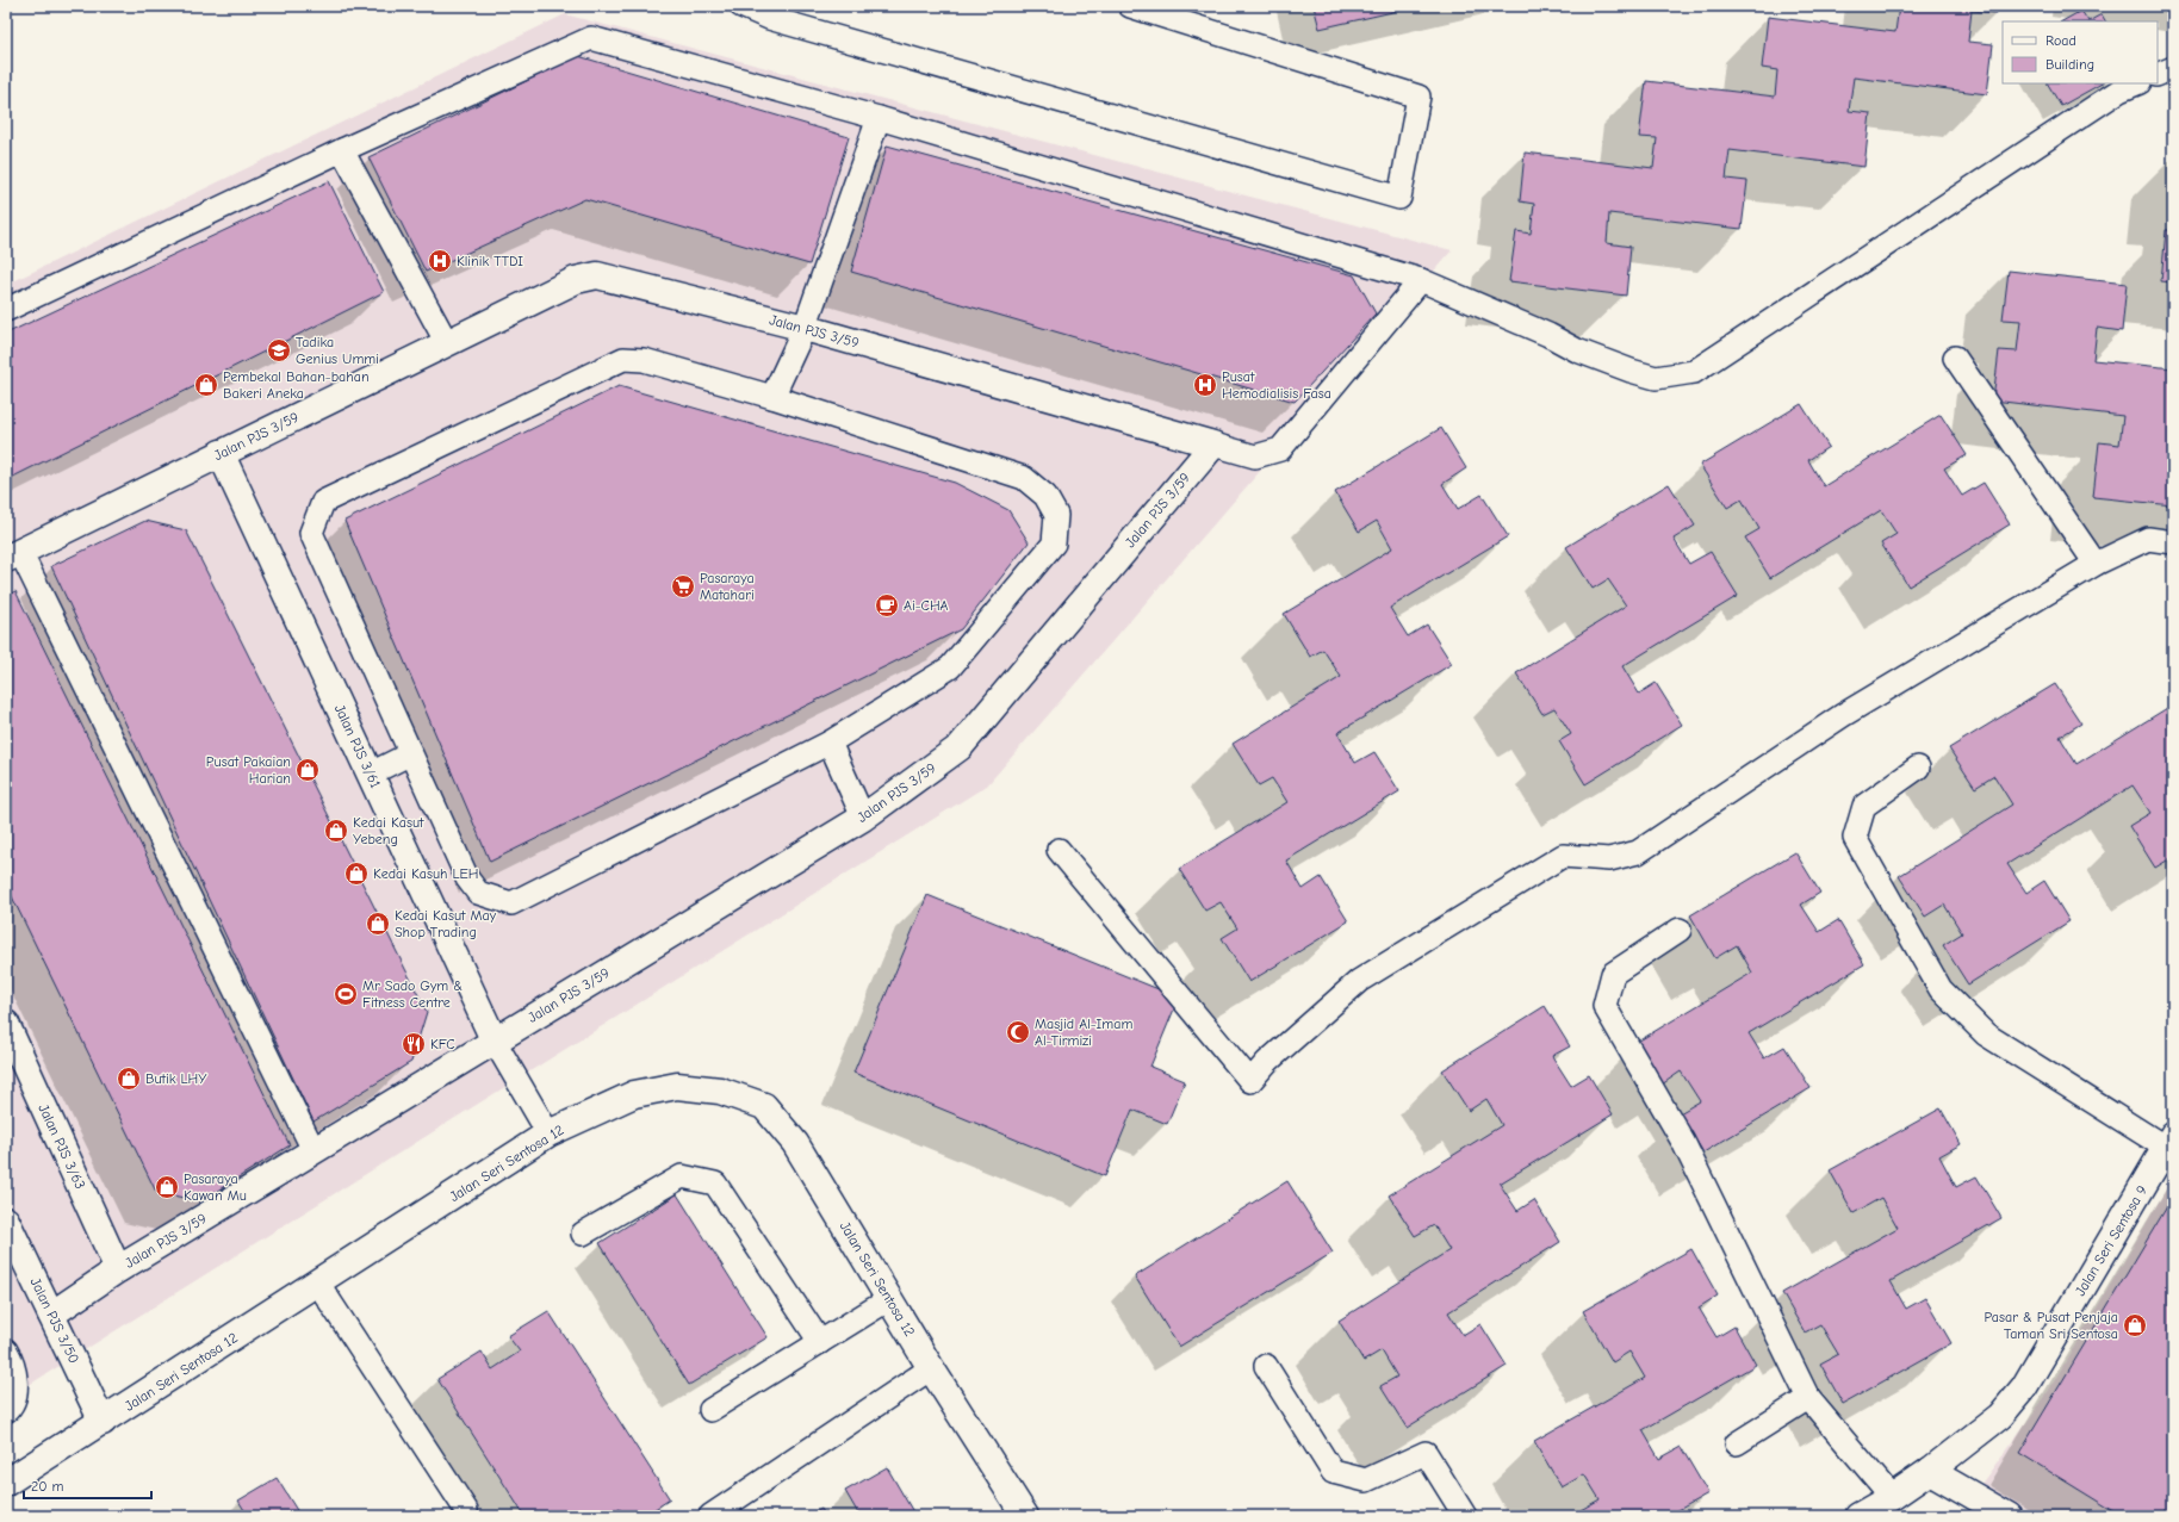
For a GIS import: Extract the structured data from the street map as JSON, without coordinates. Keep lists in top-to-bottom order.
{
  "streets": {
    "street": [
      "Jalan PJS 3/59",
      "Jalan PJS 3/61",
      "Jalan PJS 3/63",
      "Jalan Seri Sentosa 12",
      "Jalan Seri Sentosa 9",
      "Jalan PJS 3/50"
    ]
  },
  "crossings": [
    ["Jalan PJS 3/59", "Jalan PJS 3/61"],
    ["Jalan PJS 3/59", "Jalan PJS 3/63"],
    ["Jalan PJS 3/59", "Jalan PJS 3/50"],
    ["Jalan Seri Sentosa 12", "Jalan PJS 3/50"]
  ],
  "places": {
    "hospital": ["Klinik TTDI", "Pusat Hemodialisis Fasa"],
    "school or university": ["Tadika Genius Ummi"],
    "shop": [
      "Pembekal Bahan-bahan Bakeri Aneka",
      "Pusat Pakaian Harian",
      "Kedai Kasut Yebeng",
      "Kedai Kasuh LEH",
      "Kedai Kasut May Shop Trading",
      "Butik LHY",
      "Pasaraya Kawan Mu",
      "Pasar & Pusat Penjaja Taman Sri Sentosa"
    ],
    "supermarket": ["Pasaraya Matahari"],
    "cafe": ["Ai-CHA"],
    "sports": ["Mr Sado Gym & Fitness Centre"],
    "mosque": ["Masjid Al-Imam Al-Tirmizi"],
    "restaurant": ["KFC"]
  },
  "legend": ["Road", "Building"],
  "scale_bar": "20 m"
}
